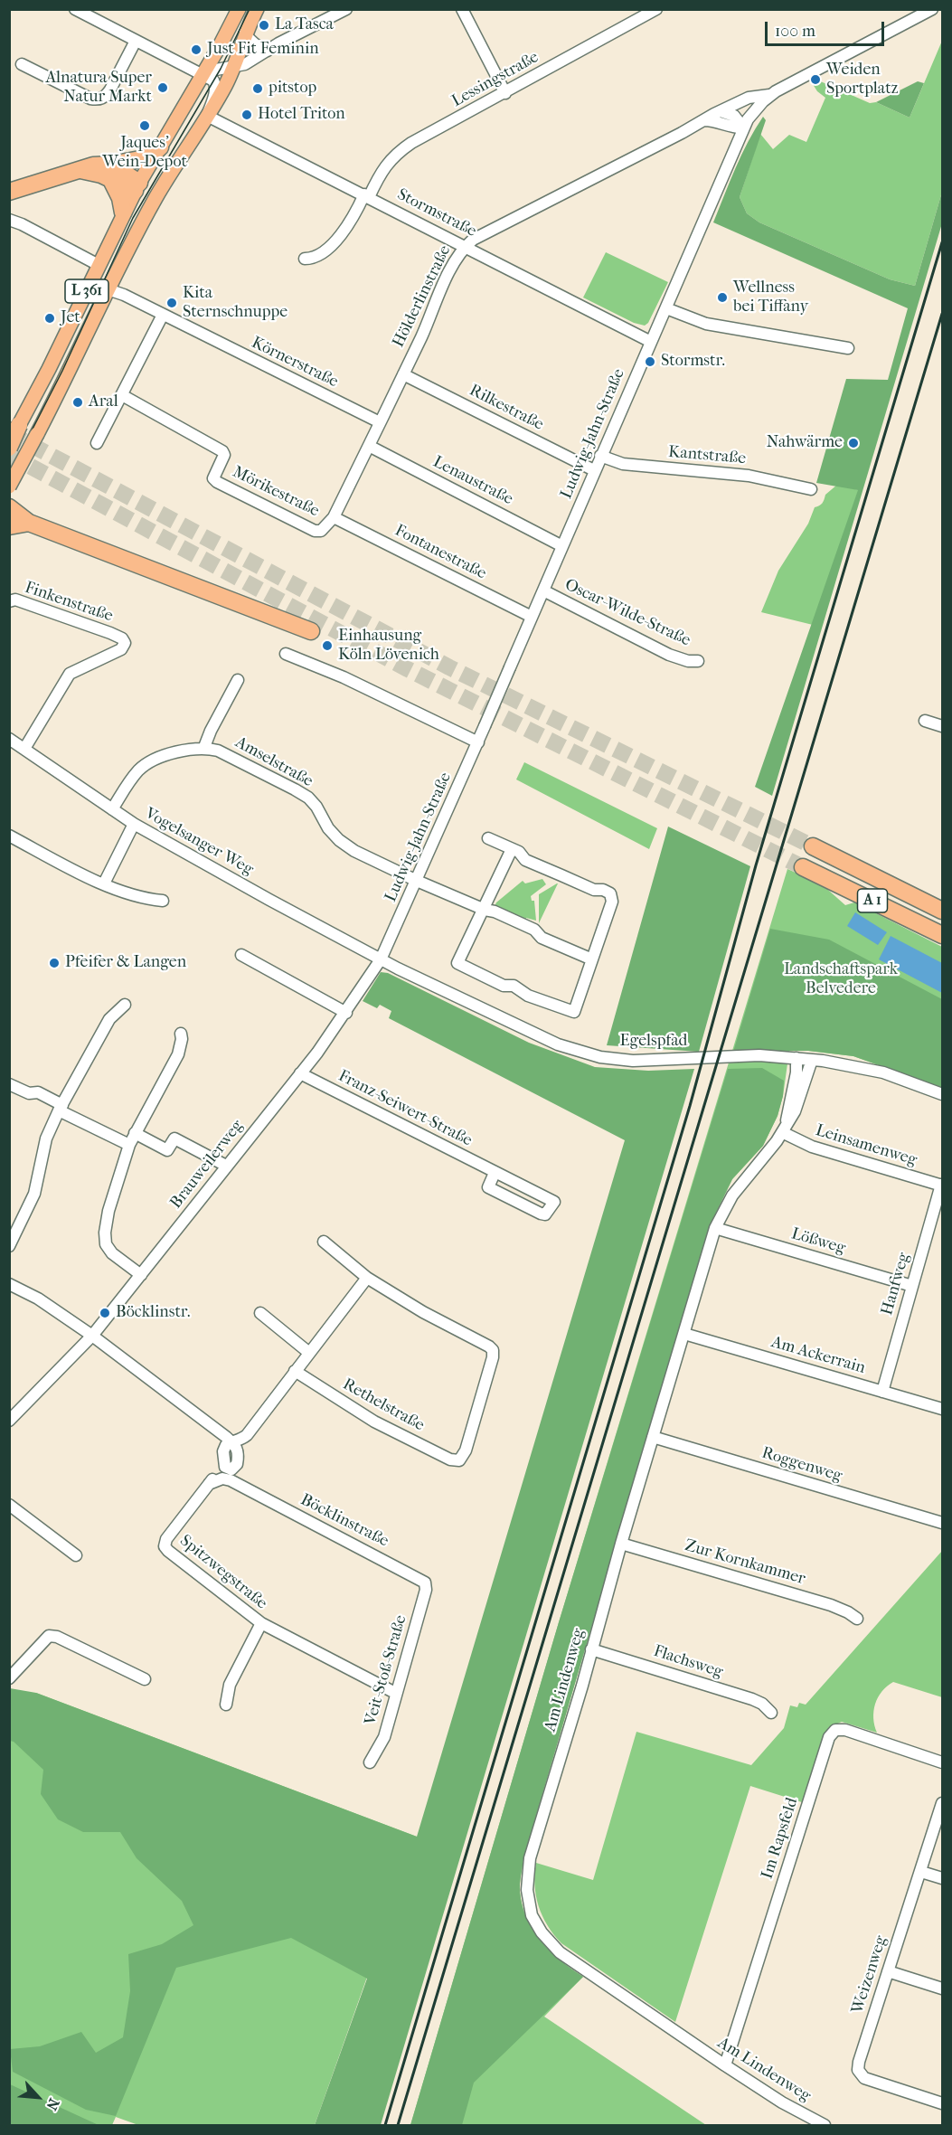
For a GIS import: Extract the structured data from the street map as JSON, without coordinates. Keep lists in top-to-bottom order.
{
  "streets": {
    "highway": ["A 1"],
    "main road": ["L 361"],
    "street": [
      "Lessingstraße",
      "Stormstraße",
      "Hölderlinstraße",
      "Körnerstraße",
      "Rilkestraße",
      "Ludwig-Jahn-Straße",
      "Kantstraße",
      "Lenaustraße",
      "Mörikestraße",
      "Fontanestraße",
      "Finkenstraße",
      "Oscar-Wilde-Straße",
      "Amselstraße",
      "Vogelsanger Weg",
      "Egelspfad",
      "Franz-Seiwert-Straße",
      "Leinsamenweg",
      "Brauweilerweg",
      "Lößweg",
      "Hanfweg",
      "Am Ackerrain",
      "Rethelstraße",
      "Roggenweg",
      "Böcklinstraße",
      "Zur Kornkammer",
      "Spitzwegstraße",
      "Flachsweg",
      "Veit-Stoß-Straße",
      "Am Lindenweg",
      "Im Rapsfeld",
      "Weizenweg"
    ]
  },
  "crossings": [
    ["Lessingstraße", "Stormstraße"],
    ["Stormstraße", "L 361"],
    ["Stormstraße", "Hölderlinstraße"],
    ["Stormstraße", "Ludwig-Jahn-Straße"],
    ["L 361", "Körnerstraße"],
    ["Hölderlinstraße", "Körnerstraße"],
    ["Hölderlinstraße", "Rilkestraße"],
    ["Hölderlinstraße", "Ludwig-Jahn-Straße"],
    ["Hölderlinstraße", "Lenaustraße"],
    ["Hölderlinstraße", "Mörikestraße"],
    ["Hölderlinstraße", "Fontanestraße"],
    ["Rilkestraße", "Ludwig-Jahn-Straße"],
    ["Ludwig-Jahn-Straße", "Kantstraße"],
    ["Ludwig-Jahn-Straße", "Lenaustraße"],
    ["Ludwig-Jahn-Straße", "Fontanestraße"],
    ["Ludwig-Jahn-Straße", "Oscar-Wilde-Straße"],
    ["Ludwig-Jahn-Straße", "Amselstraße"],
    ["Ludwig-Jahn-Straße", "Vogelsanger Weg"],
    ["Ludwig-Jahn-Straße", "Egelspfad"],
    ["Ludwig-Jahn-Straße", "Brauweilerweg"],
    ["Mörikestraße", "Fontanestraße"],
    ["Finkenstraße", "Vogelsanger Weg"],
    ["Amselstraße", "Vogelsanger Weg"],
    ["Vogelsanger Weg", "Egelspfad"],
    ["Vogelsanger Weg", "Brauweilerweg"],
    ["Egelspfad", "Brauweilerweg"],
    ["Egelspfad", "Am Lindenweg"],
    ["Franz-Seiwert-Straße", "Brauweilerweg"],
    ["Leinsamenweg", "Hanfweg"],
    ["Leinsamenweg", "Am Lindenweg"],
    ["Lößweg", "Hanfweg"],
    ["Lößweg", "Am Lindenweg"],
    ["Hanfweg", "Am Ackerrain"],
    ["Am Ackerrain", "Am Lindenweg"],
    ["Roggenweg", "Am Lindenweg"],
    ["Böcklinstraße", "Veit-Stoß-Straße"],
    ["Zur Kornkammer", "Am Lindenweg"],
    ["Spitzwegstraße", "Veit-Stoß-Straße"],
    ["Flachsweg", "Am Lindenweg"],
    ["Am Lindenweg", "Im Rapsfeld"]
  ],
  "parks": ["Landschaftspark Belvedere"],
  "places": [
    "La Tasca",
    "Just Fit Feminin",
    "Weiden Sportplatz",
    "Alnatura Super Natur Markt",
    "pitstop",
    "Hotel Triton",
    "Jaques' Wein-Depot",
    "Wellness bei Tiffany",
    "Kita Sternschnuppe",
    "Jet",
    "Stormstr.",
    "Aral",
    "Nahwärme",
    "Einhausung Köln Lövenich",
    "Pfeifer & Langen",
    "Böcklinstr."
  ],
  "scale_bar": "100 m",
  "north": "bottom right"
}
